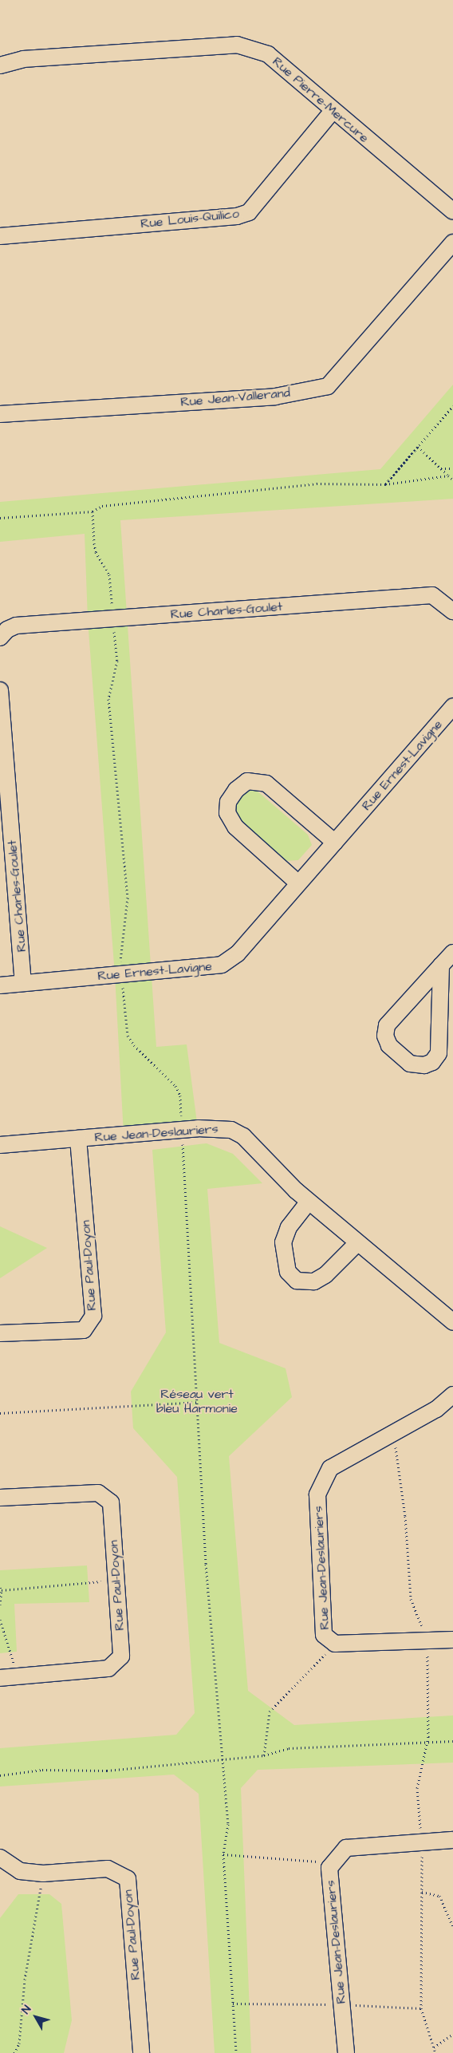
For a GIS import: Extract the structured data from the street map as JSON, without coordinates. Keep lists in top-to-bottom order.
{
  "streets": {
    "street": [
      "Rue Pierre-Mercure",
      "Rue Louis-Quilico",
      "Rue Jean-Vallerand",
      "Rue Charles-Goulet",
      "Rue Ernest-Lavigne",
      "Rue Jean-Deslauriers",
      "Rue Paul-Doyon"
    ]
  },
  "crossings": [
    ["Rue Pierre-Mercure", "Rue Louis-Quilico"],
    ["Rue Charles-Goulet", "Rue Ernest-Lavigne"],
    ["Rue Jean-Deslauriers", "Rue Paul-Doyon"]
  ],
  "parks": ["Réseau vert bleu Harmonie"],
  "north": "top left"
}
